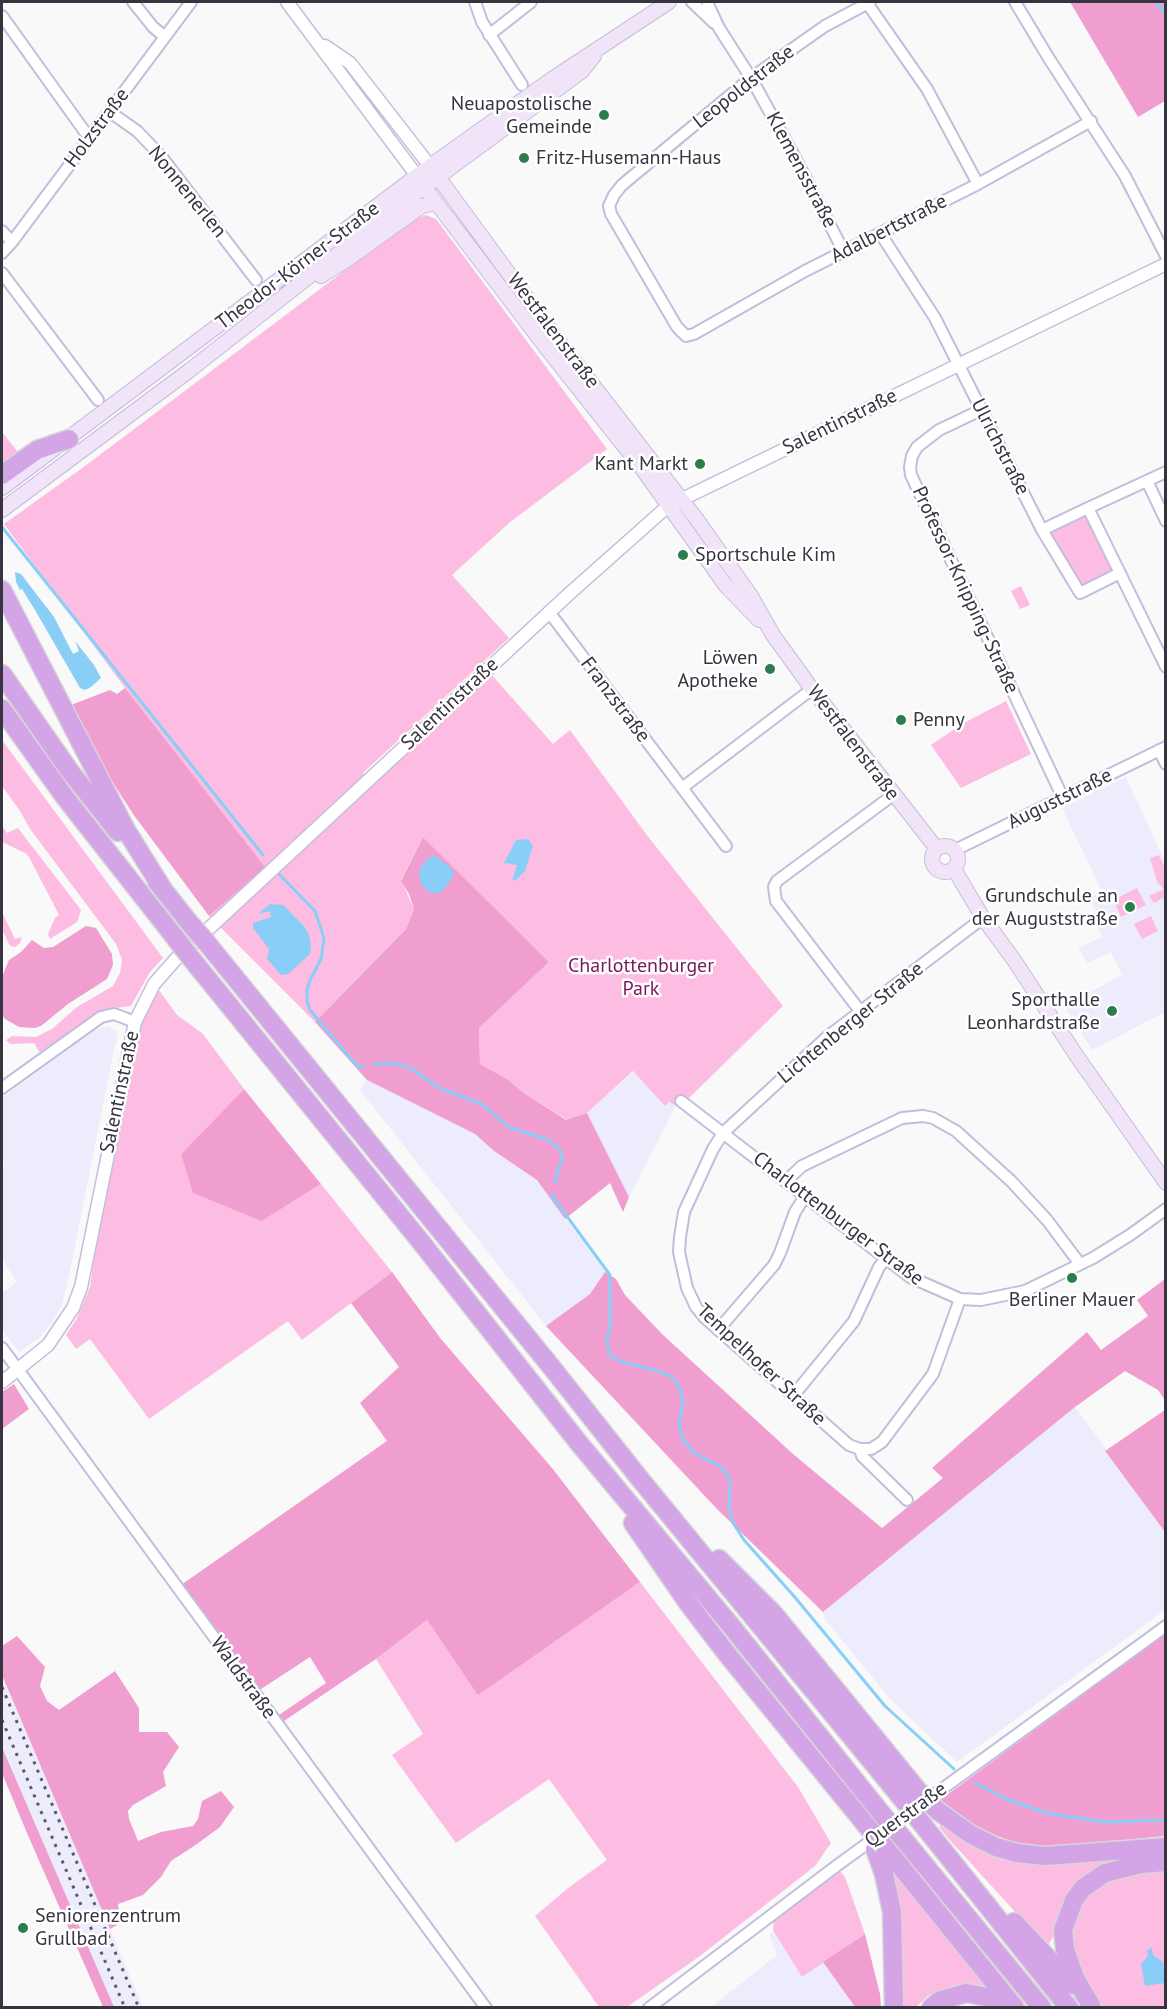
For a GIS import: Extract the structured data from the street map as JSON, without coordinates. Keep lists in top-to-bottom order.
{
  "streets": {
    "main road": ["Theodor-Körner-Straße", "Westfalenstraße"],
    "street": [
      "Leopoldstraße",
      "Holzstraße",
      "Klemensstraße",
      "Nonnenerlen",
      "Adalbertstraße",
      "Salentinstraße",
      "Ulrichstraße",
      "Professor-Knipping-Straße",
      "Franzstraße",
      "Auguststraße",
      "Lichtenberger Straße",
      "Charlottenburger Straße",
      "Tempelhofer Straße",
      "Waldstraße",
      "Querstraße"
    ]
  },
  "crossings": [
    ["Leopoldstraße", "Klemensstraße"],
    ["Leopoldstraße", "Adalbertstraße"],
    ["Holzstraße", "Nonnenerlen"],
    ["Klemensstraße", "Adalbertstraße"],
    ["Adalbertstraße", "Ulrichstraße"],
    ["Theodor-Körner-Straße", "Westfalenstraße"],
    ["Westfalenstraße", "Salentinstraße"],
    ["Westfalenstraße", "Auguststraße"],
    ["Salentinstraße", "Ulrichstraße"],
    ["Salentinstraße", "Franzstraße"],
    ["Salentinstraße", "Waldstraße"],
    ["Ulrichstraße", "Professor-Knipping-Straße"],
    ["Professor-Knipping-Straße", "Auguststraße"],
    ["Lichtenberger Straße", "Charlottenburger Straße"],
    ["Lichtenberger Straße", "Tempelhofer Straße"],
    ["Charlottenburger Straße", "Tempelhofer Straße"]
  ],
  "parks": ["Charlottenburger Park"],
  "places": [
    "Neuapostolische Gemeinde",
    "Fritz-Husemann-Haus",
    "Kant Markt",
    "Sportschule Kim",
    "Löwen Apotheke",
    "Penny",
    "Grundschule an der Auguststraße",
    "Sporthalle Leonhardstraße",
    "Berliner Mauer",
    "Seniorenzentrum Grullbad"
  ]
}
